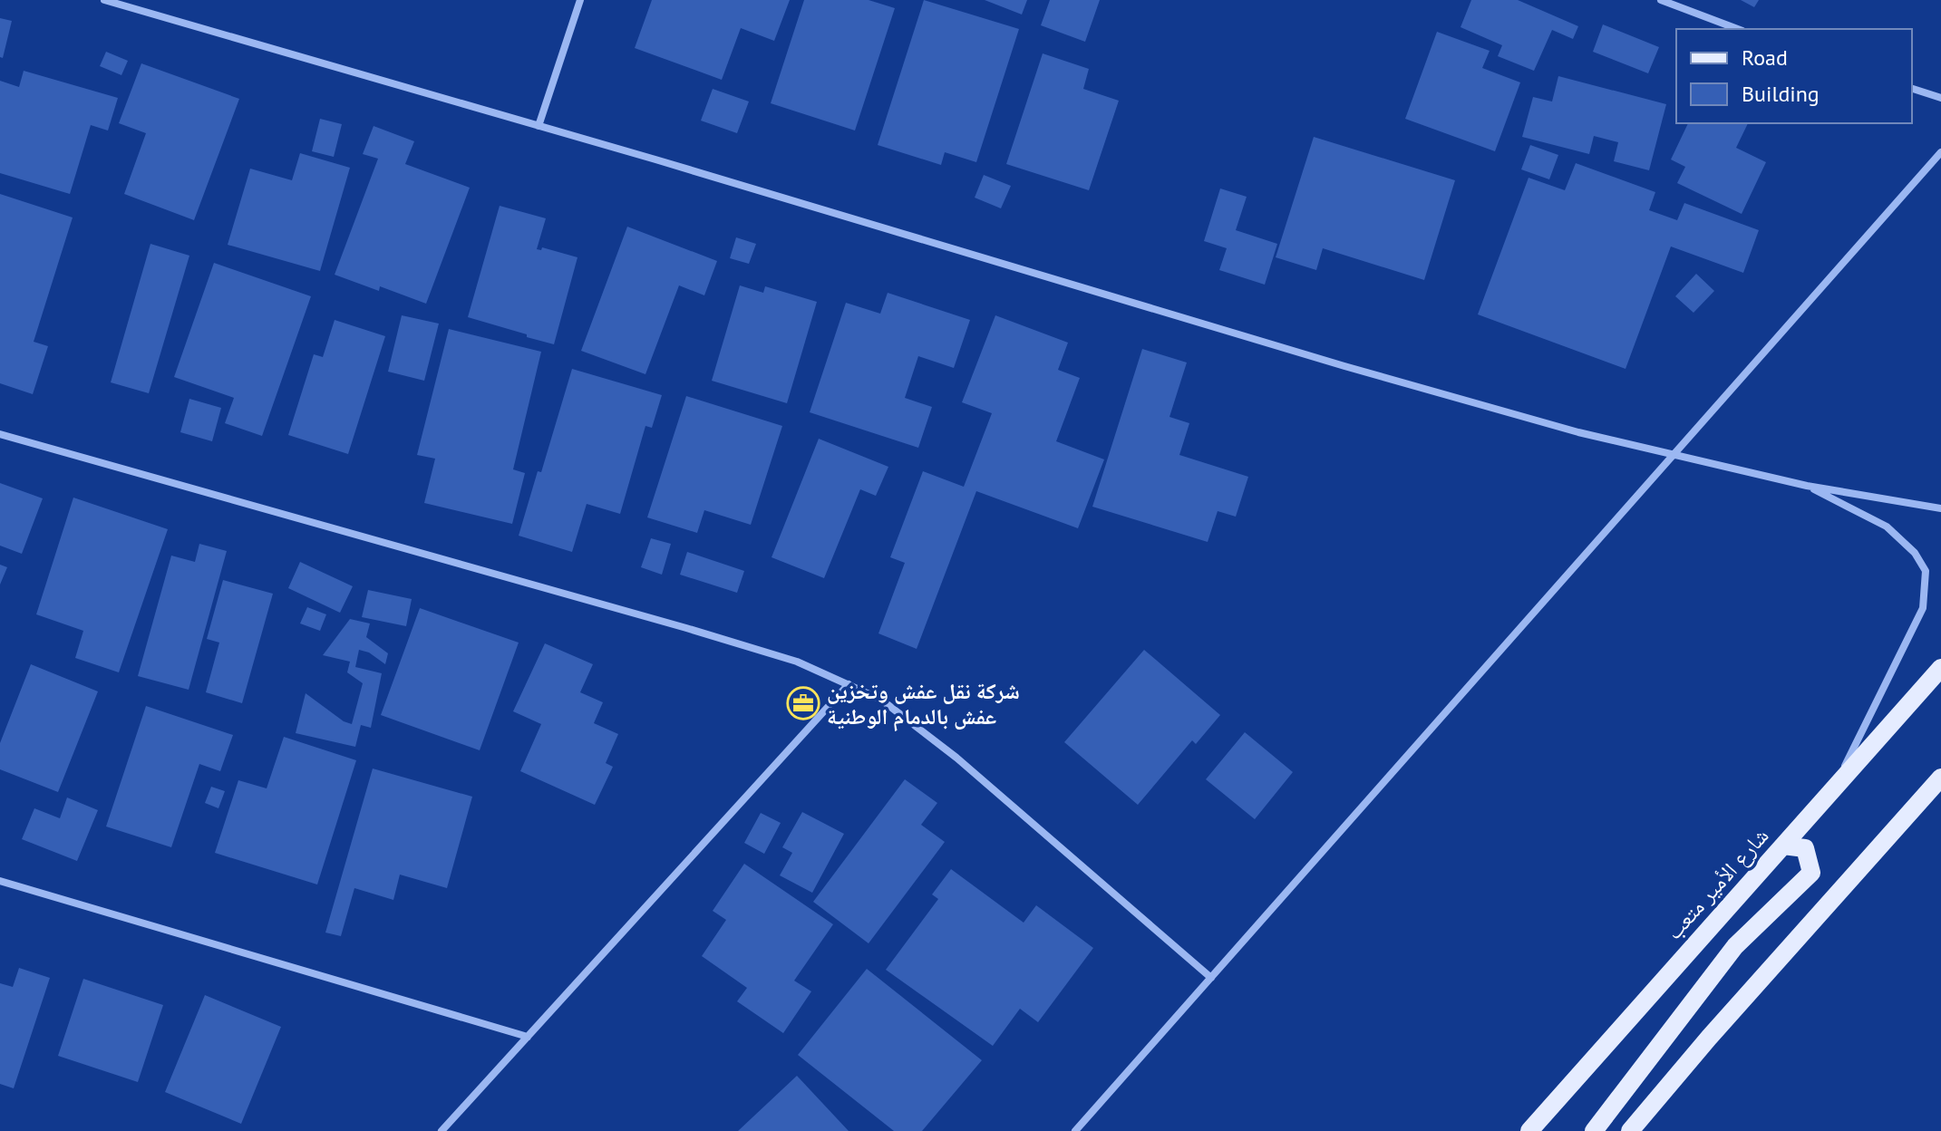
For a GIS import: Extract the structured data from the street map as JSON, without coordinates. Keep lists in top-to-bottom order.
{
  "streets": {
    "main road": ["شارع الأمير متعب"]
  },
  "places": {
    "office": ["شركة نقل عفش وتخزين عفش بالدمام الوطنية"]
  },
  "legend": ["Road", "Building"]
}
